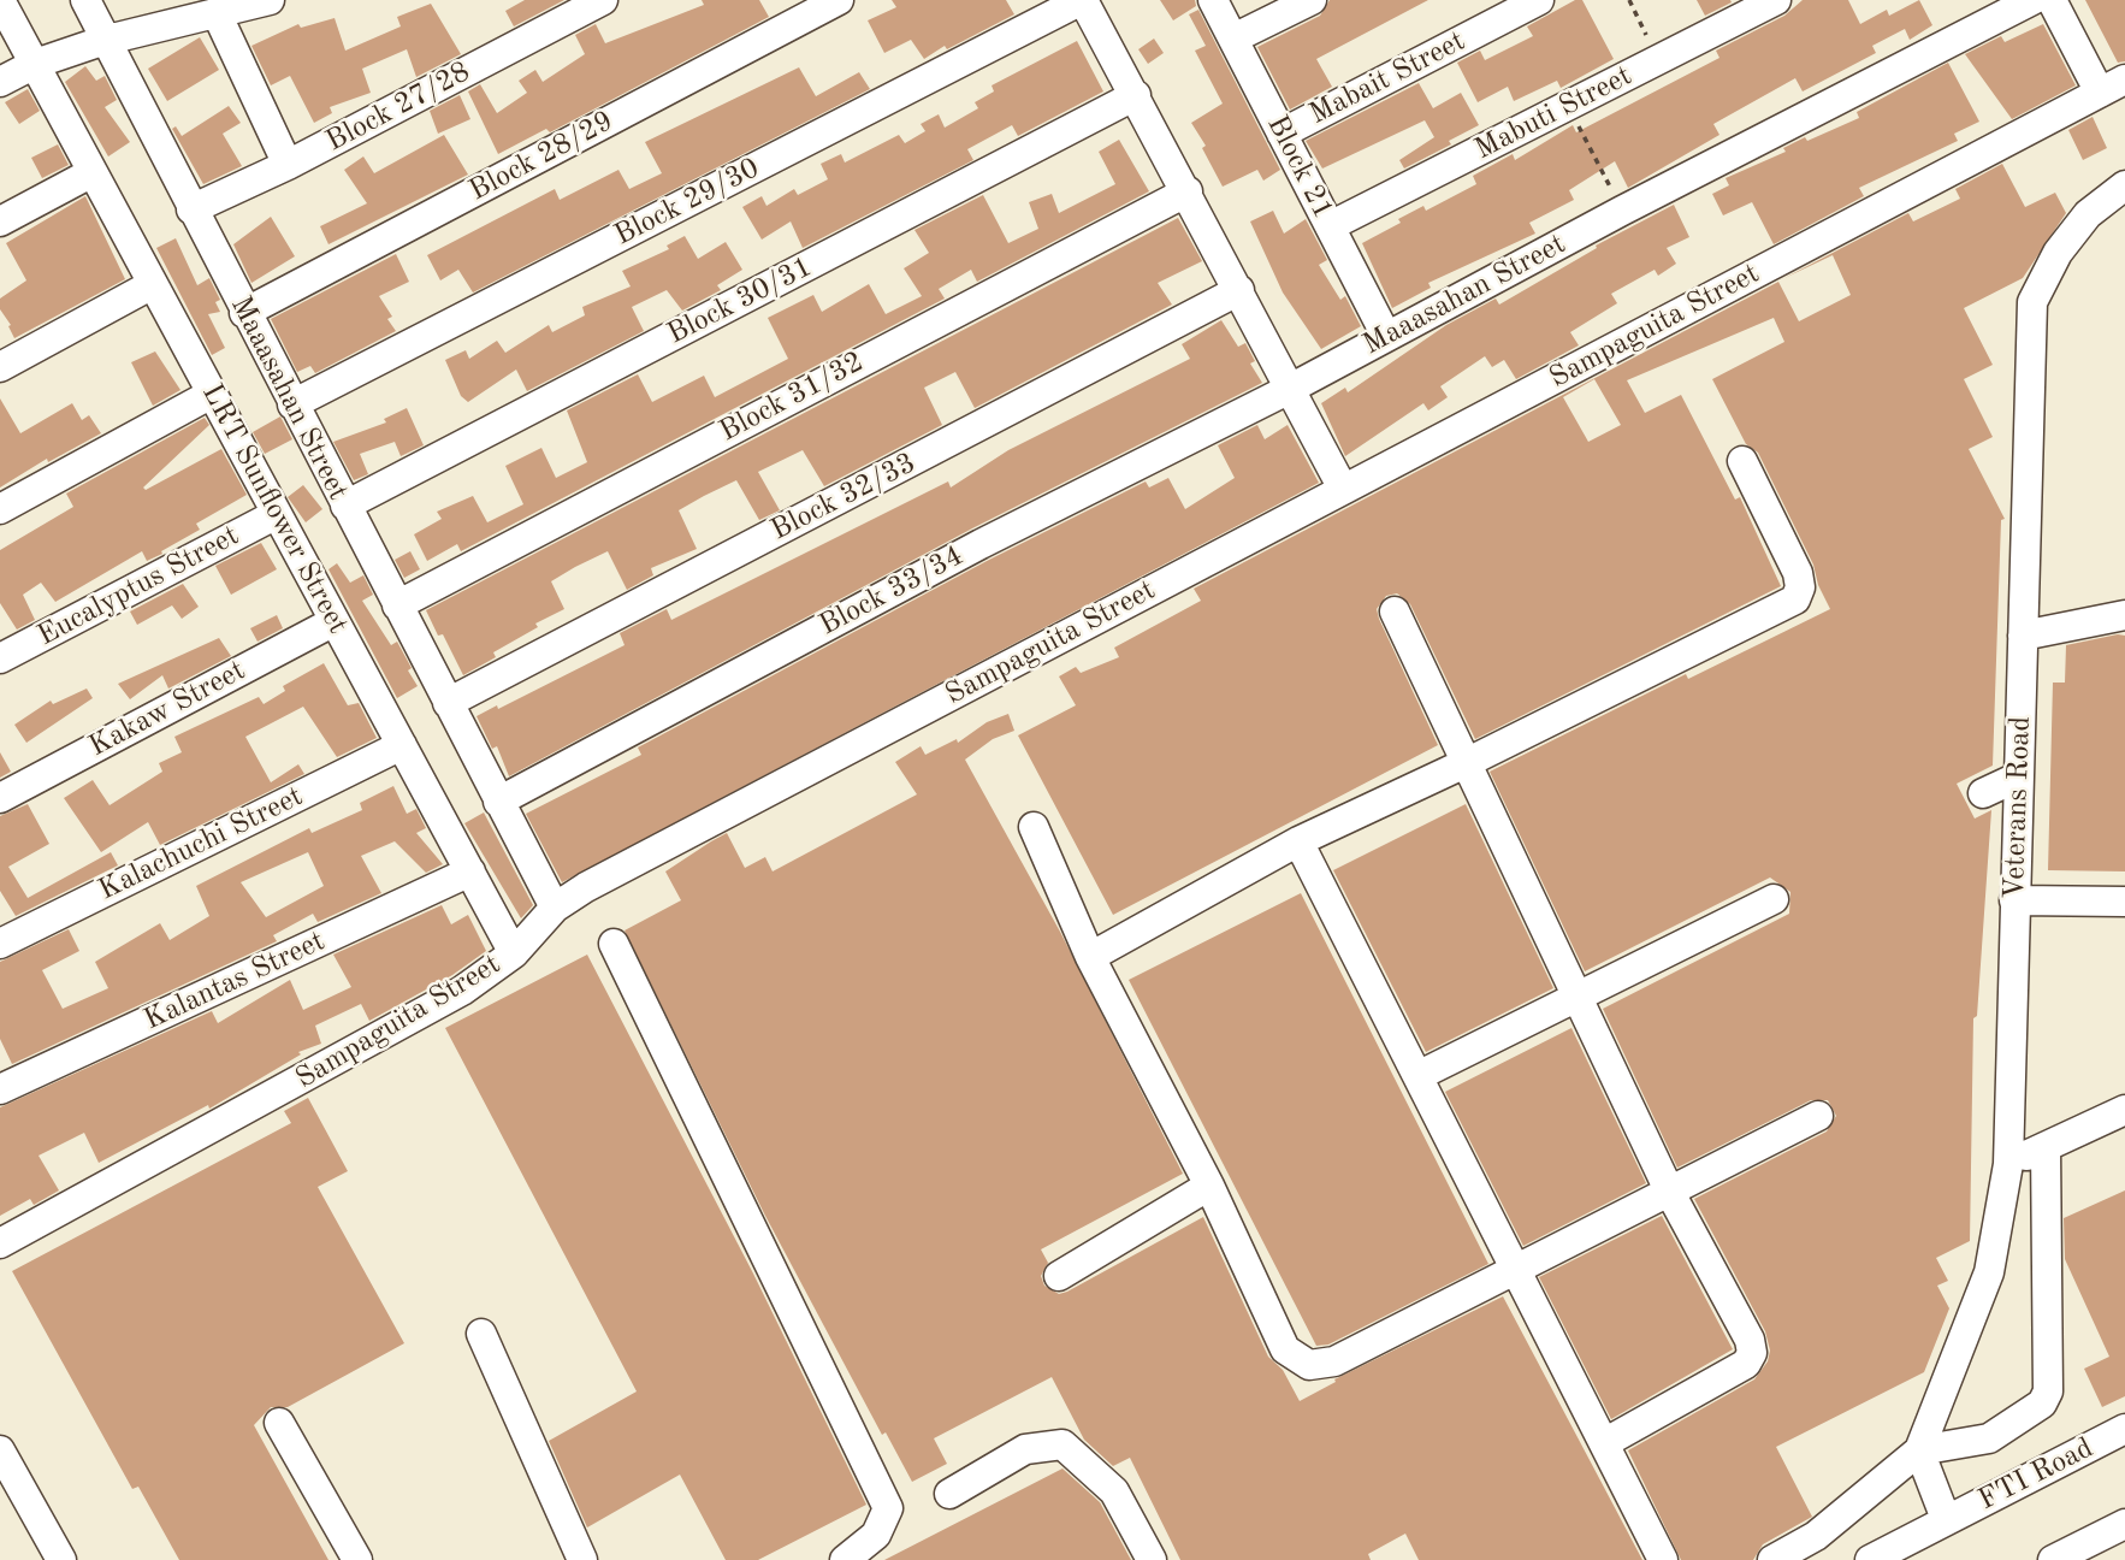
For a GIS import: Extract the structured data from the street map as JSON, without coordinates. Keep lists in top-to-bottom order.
{
  "streets": {
    "street": [
      "Mabait Street",
      "Block 27/28",
      "Mabuti Street",
      "Block 28/29",
      "Block 21",
      "Block 29/30",
      "Maaasahan Street",
      "Block 30/31",
      "Sampaguita Street",
      "Block 31/32",
      "Block 32/33",
      "LRT Sunflower Street",
      "Eucalyptus Street",
      "Block 33/34",
      "Kakaw Street",
      "Veterans Road",
      "Kalachuchi Street",
      "Kalantas Street",
      "FTI Road"
    ]
  },
  "crossings": [
    ["Mabait Street", "Block 21"],
    ["Block 27/28", "Maaasahan Street"],
    ["Mabuti Street", "Block 21"],
    ["Block 28/29", "Maaasahan Street"],
    ["Block 21", "Maaasahan Street"],
    ["Block 29/30", "Maaasahan Street"],
    ["Maaasahan Street", "Block 30/31"],
    ["Maaasahan Street", "Sampaguita Street"],
    ["Maaasahan Street", "Block 31/32"],
    ["Maaasahan Street", "Block 32/33"],
    ["Maaasahan Street", "Block 33/34"],
    ["Sampaguita Street", "LRT Sunflower Street"],
    ["LRT Sunflower Street", "Eucalyptus Street"],
    ["LRT Sunflower Street", "Kakaw Street"],
    ["LRT Sunflower Street", "Kalachuchi Street"],
    ["LRT Sunflower Street", "Kalantas Street"]
  ]
}
